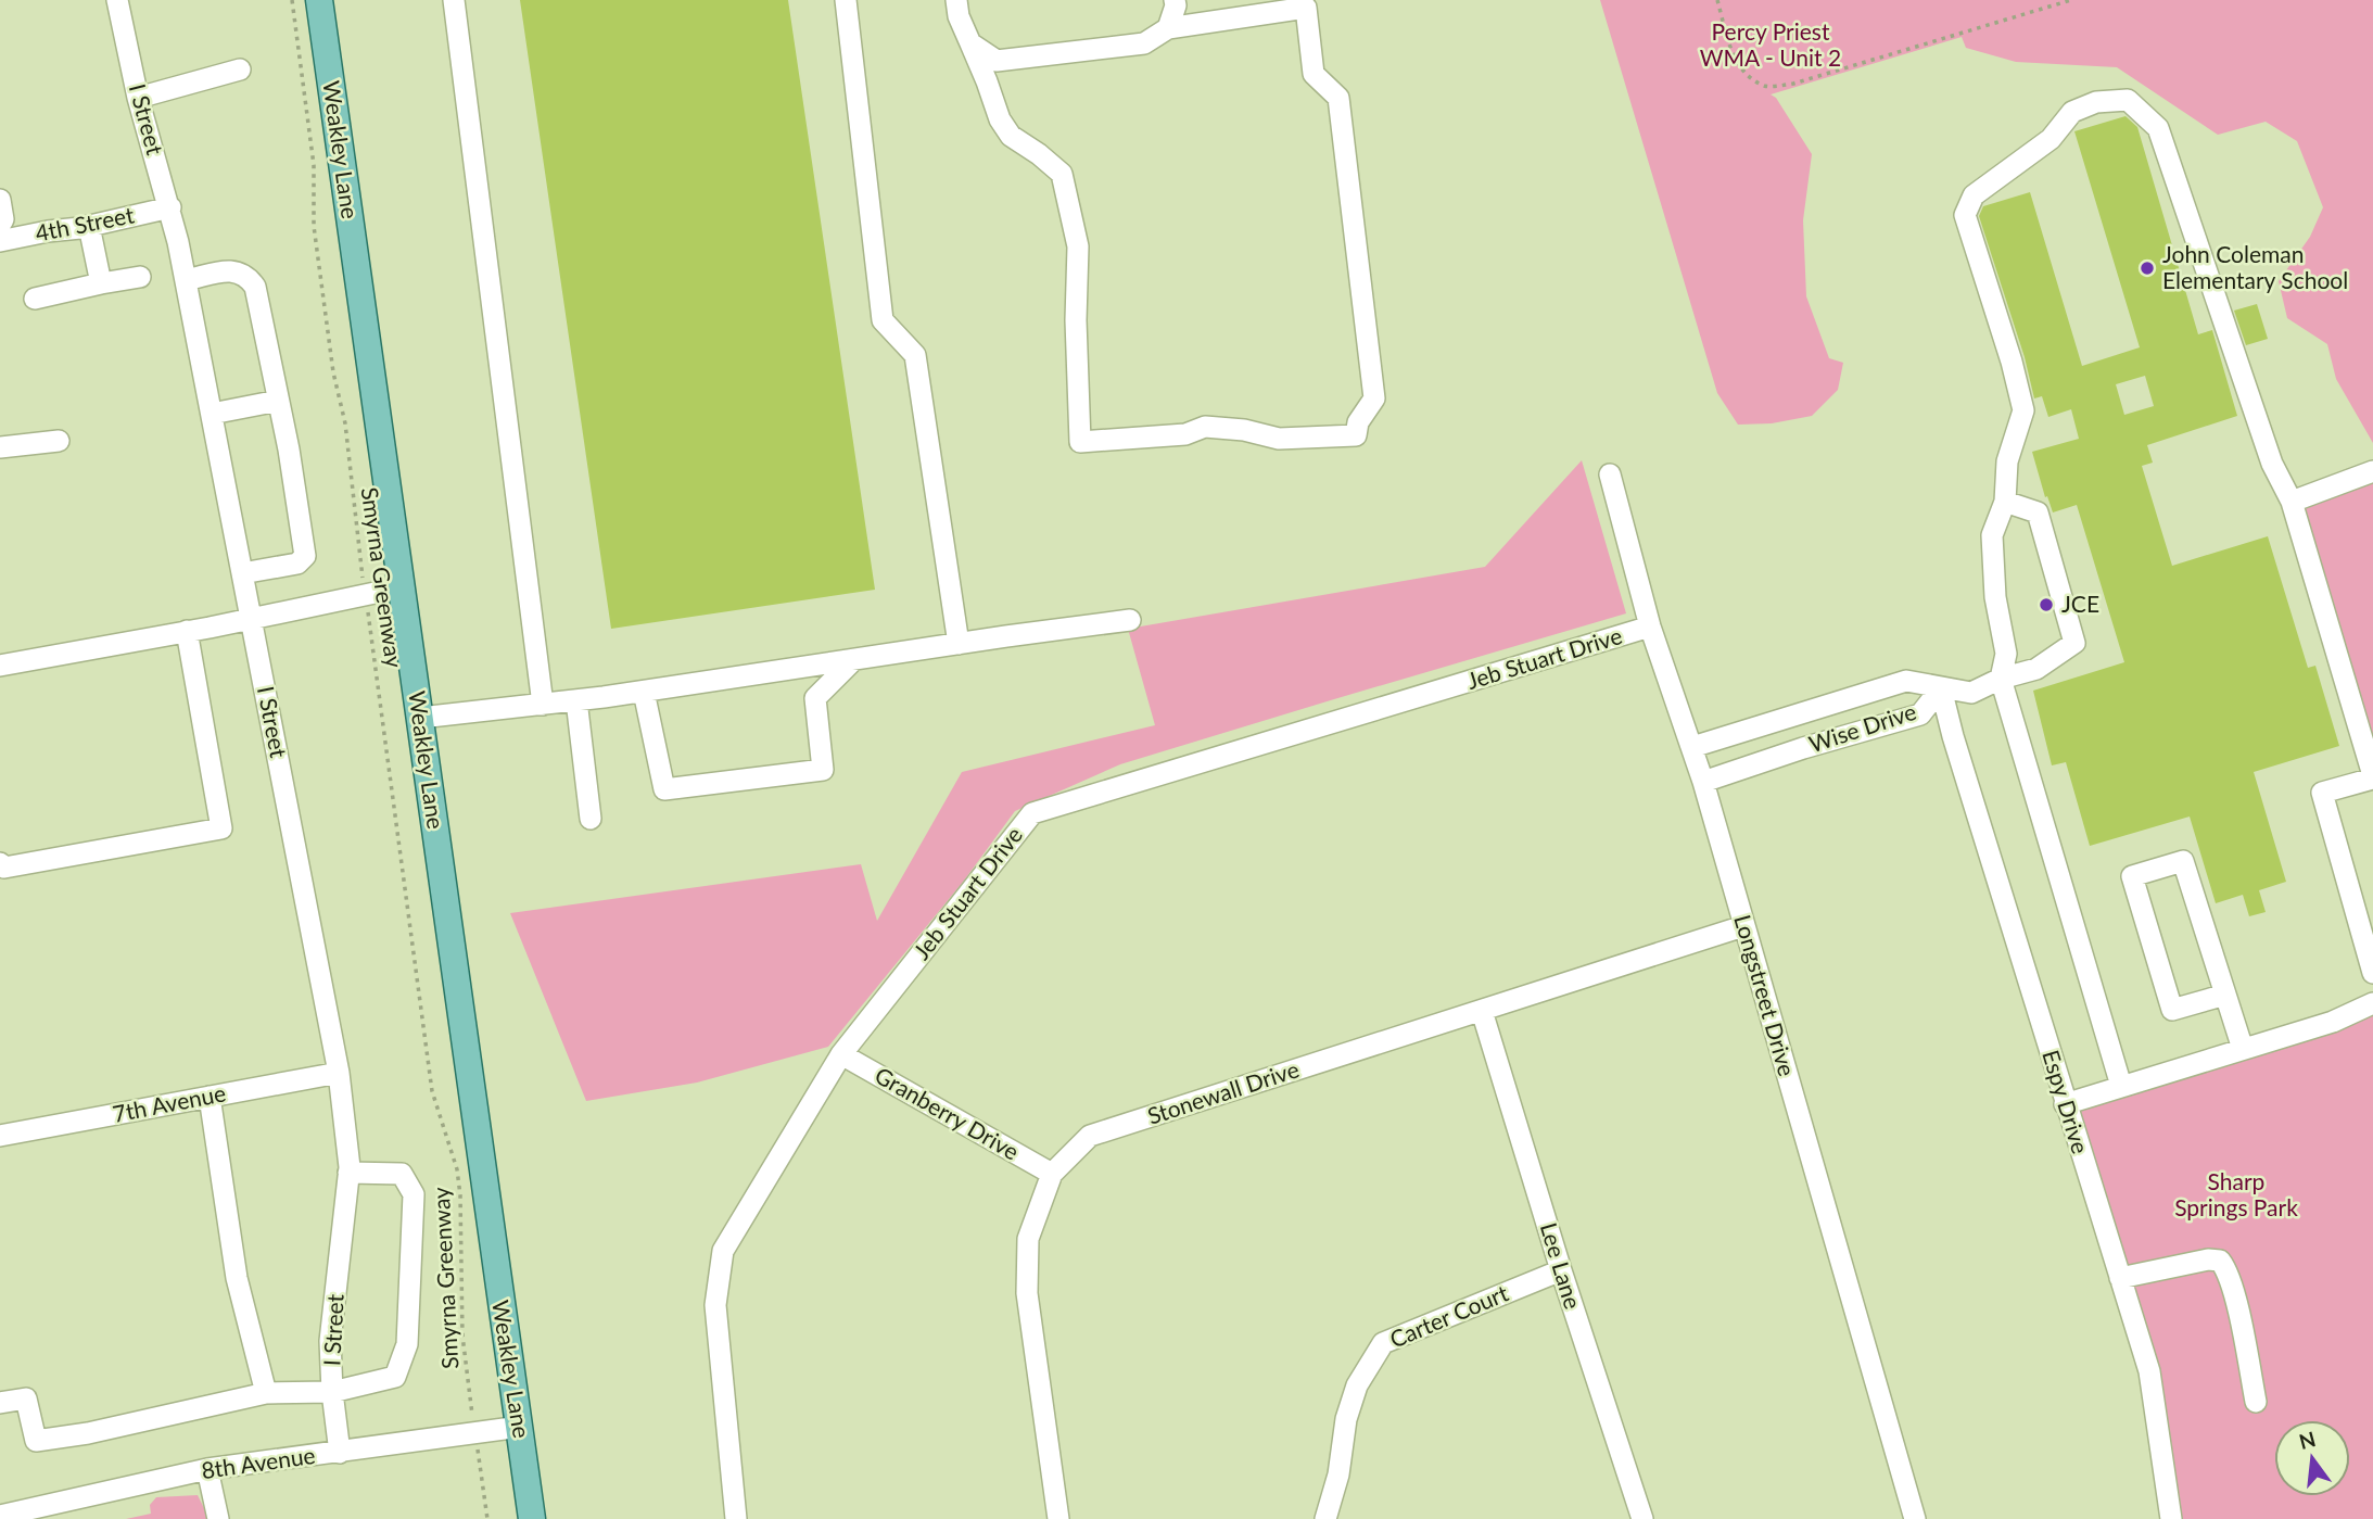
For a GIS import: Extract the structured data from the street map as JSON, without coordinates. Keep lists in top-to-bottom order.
{
  "streets": {
    "main road": ["Weakley Lane"],
    "street": [
      "I Street",
      "4th Street",
      "Jeb Stuart Drive",
      "Wise Drive",
      "Longstreet Drive",
      "Stonewall Drive",
      "Espy Drive",
      "7th Avenue",
      "Granberry Drive",
      "Lee Lane",
      "Carter Court",
      "8th Avenue"
    ],
    "path": ["Smyrna Greenway"]
  },
  "crossings": [
    ["I Street", "4th Street"],
    ["I Street", "7th Avenue"],
    ["I Street", "8th Avenue"],
    ["Weakley Lane", "8th Avenue"],
    ["Smyrna Greenway", "8th Avenue"],
    ["Jeb Stuart Drive", "Longstreet Drive"],
    ["Jeb Stuart Drive", "Granberry Drive"],
    ["Wise Drive", "Longstreet Drive"],
    ["Wise Drive", "Espy Drive"],
    ["Longstreet Drive", "Stonewall Drive"],
    ["Stonewall Drive", "Granberry Drive"],
    ["Stonewall Drive", "Lee Lane"],
    ["Lee Lane", "Carter Court"]
  ],
  "parks": ["Percy Priest WMA - Unit 2", "Sharp Springs Park"],
  "places": ["John Coleman Elementary School", "JCE"],
  "north": "top"
}
